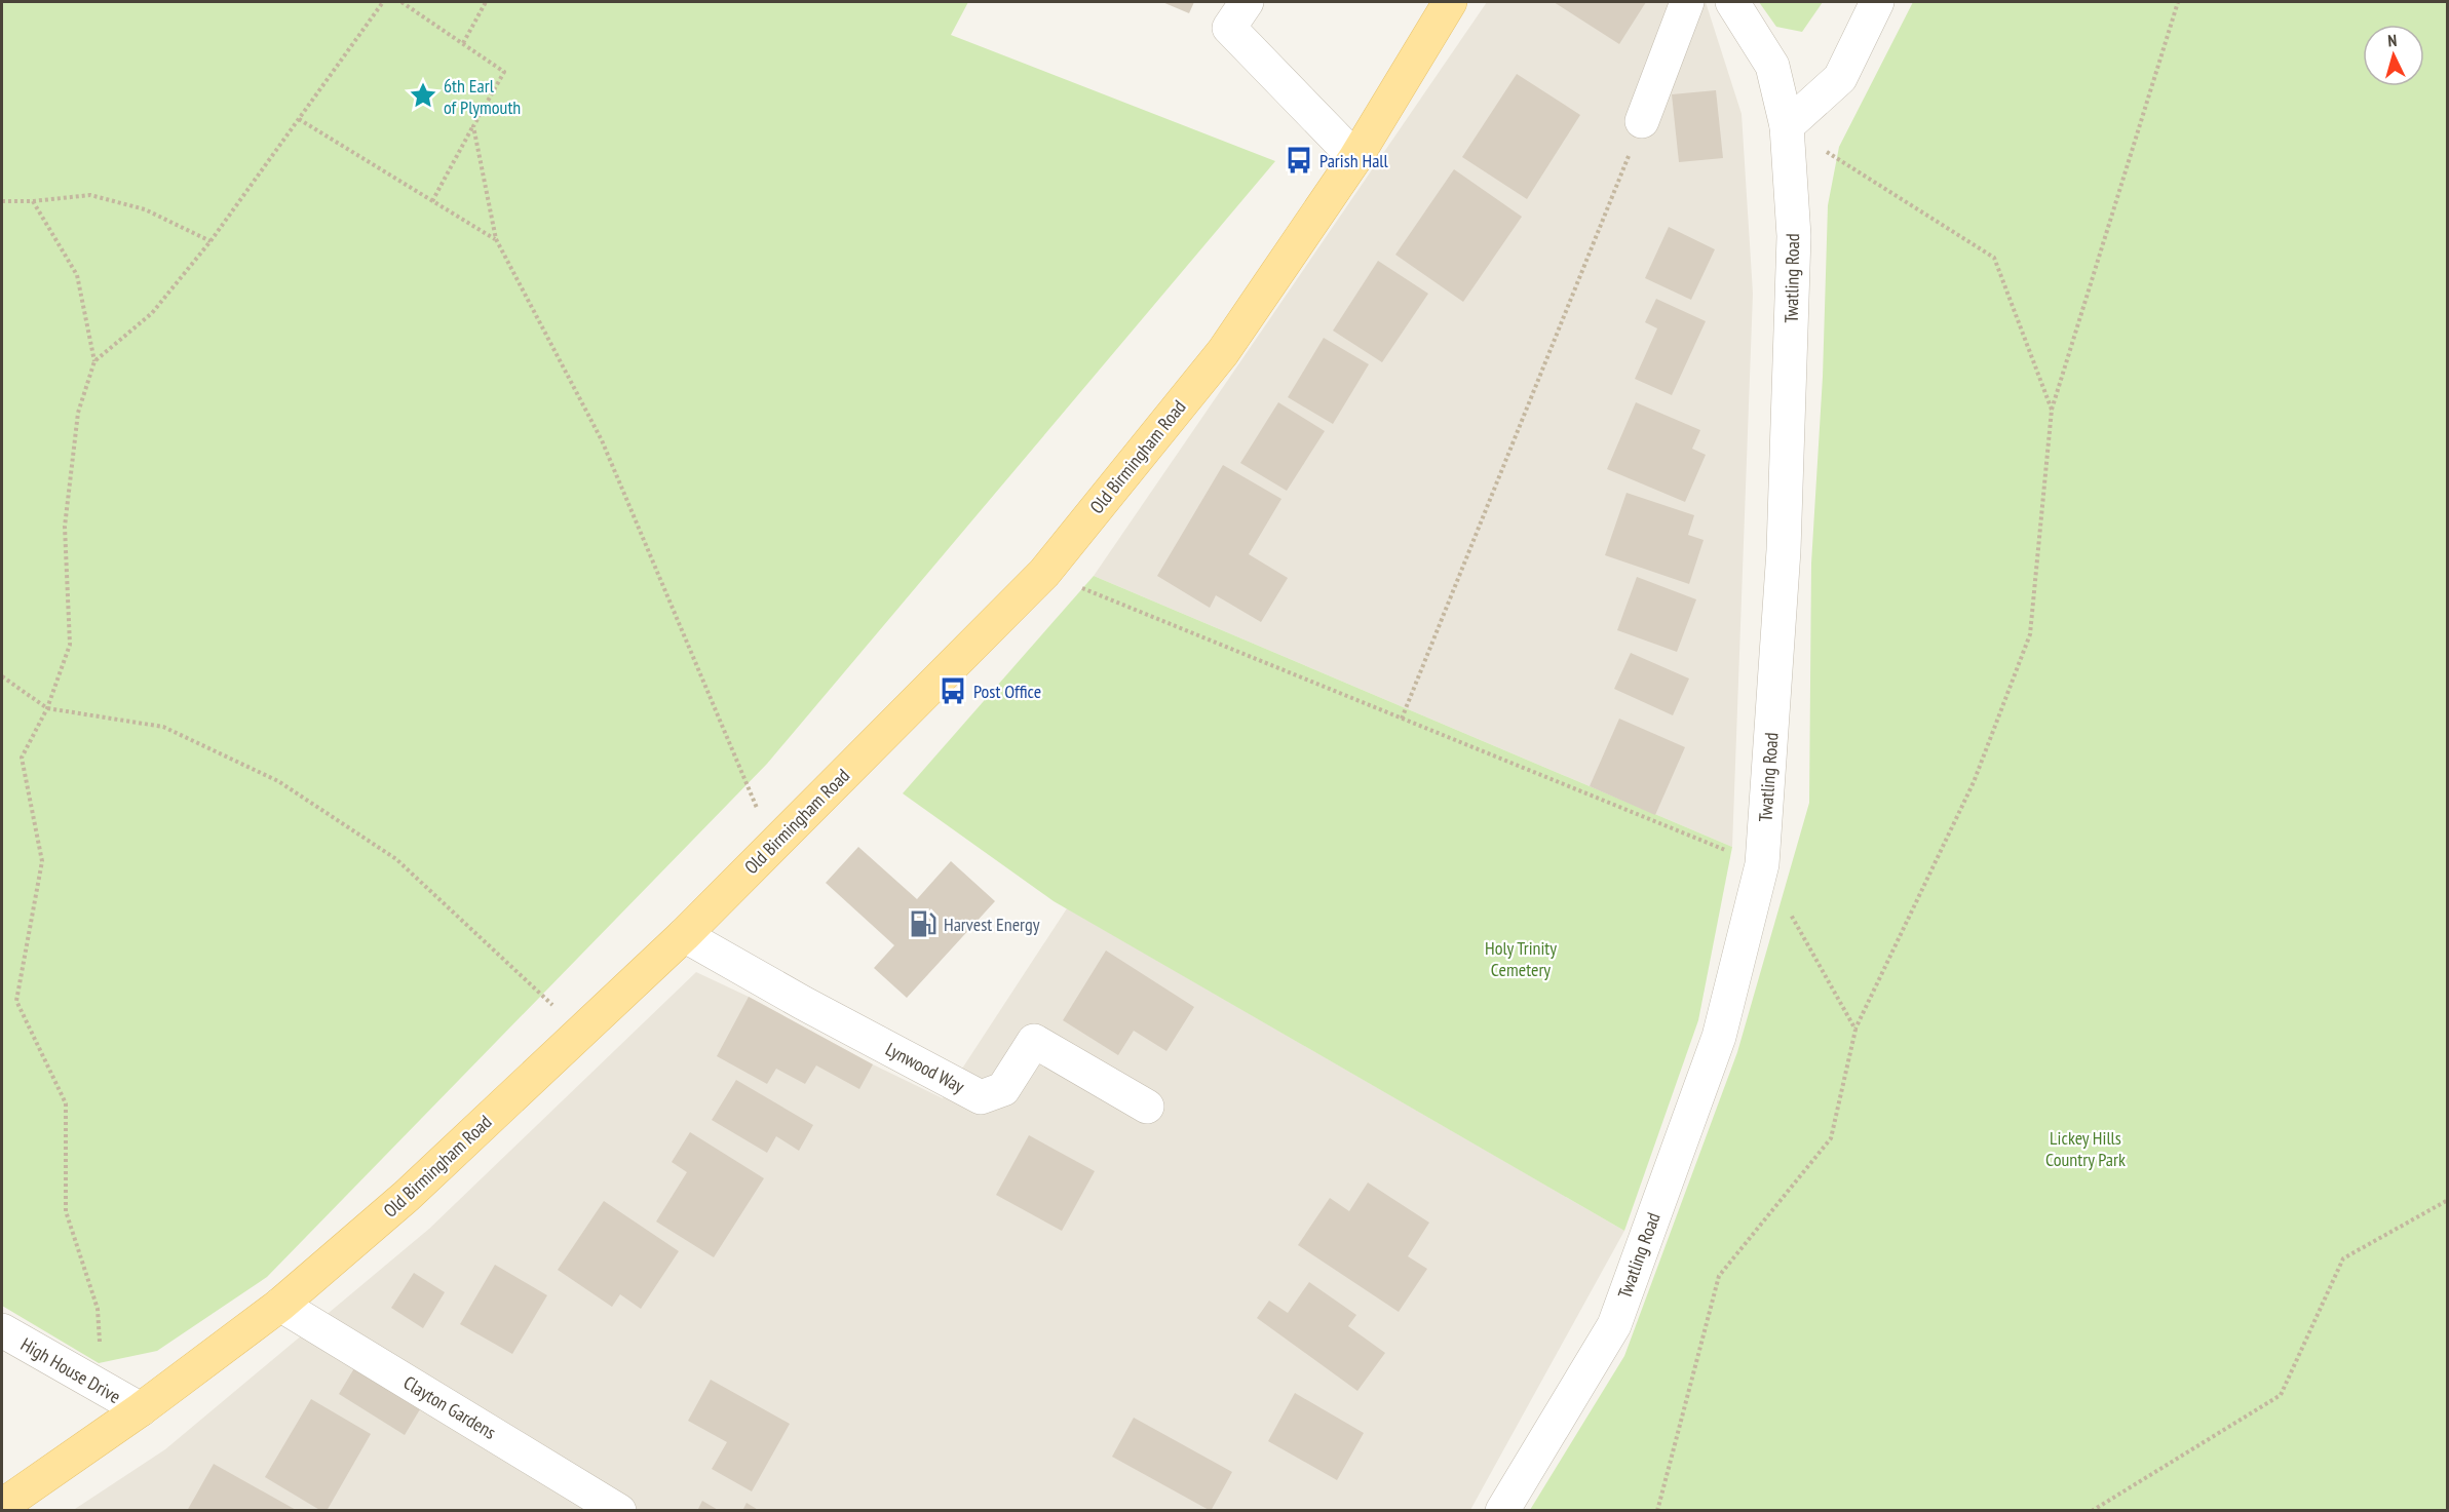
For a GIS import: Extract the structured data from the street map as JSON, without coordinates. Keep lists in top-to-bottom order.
{
  "streets": {
    "main road": ["Old Birmingham Road"],
    "street": [
      "Twatling Road",
      "Lynwood Way",
      "High House Drive",
      "Clayton Gardens"
    ]
  },
  "crossings": [
    ["Old Birmingham Road", "Lynwood Way"],
    ["Old Birmingham Road", "High House Drive"],
    ["Old Birmingham Road", "Clayton Gardens"]
  ],
  "parks": ["Holy Trinity Cemetery", "Lickey Hills Country Park"],
  "places": {
    "place": ["6th Earl of Plymouth"],
    "bus stop": ["Parish Hall", "Post Office"],
    "fuel station": ["Harvest Energy"]
  },
  "north": "top"
}
